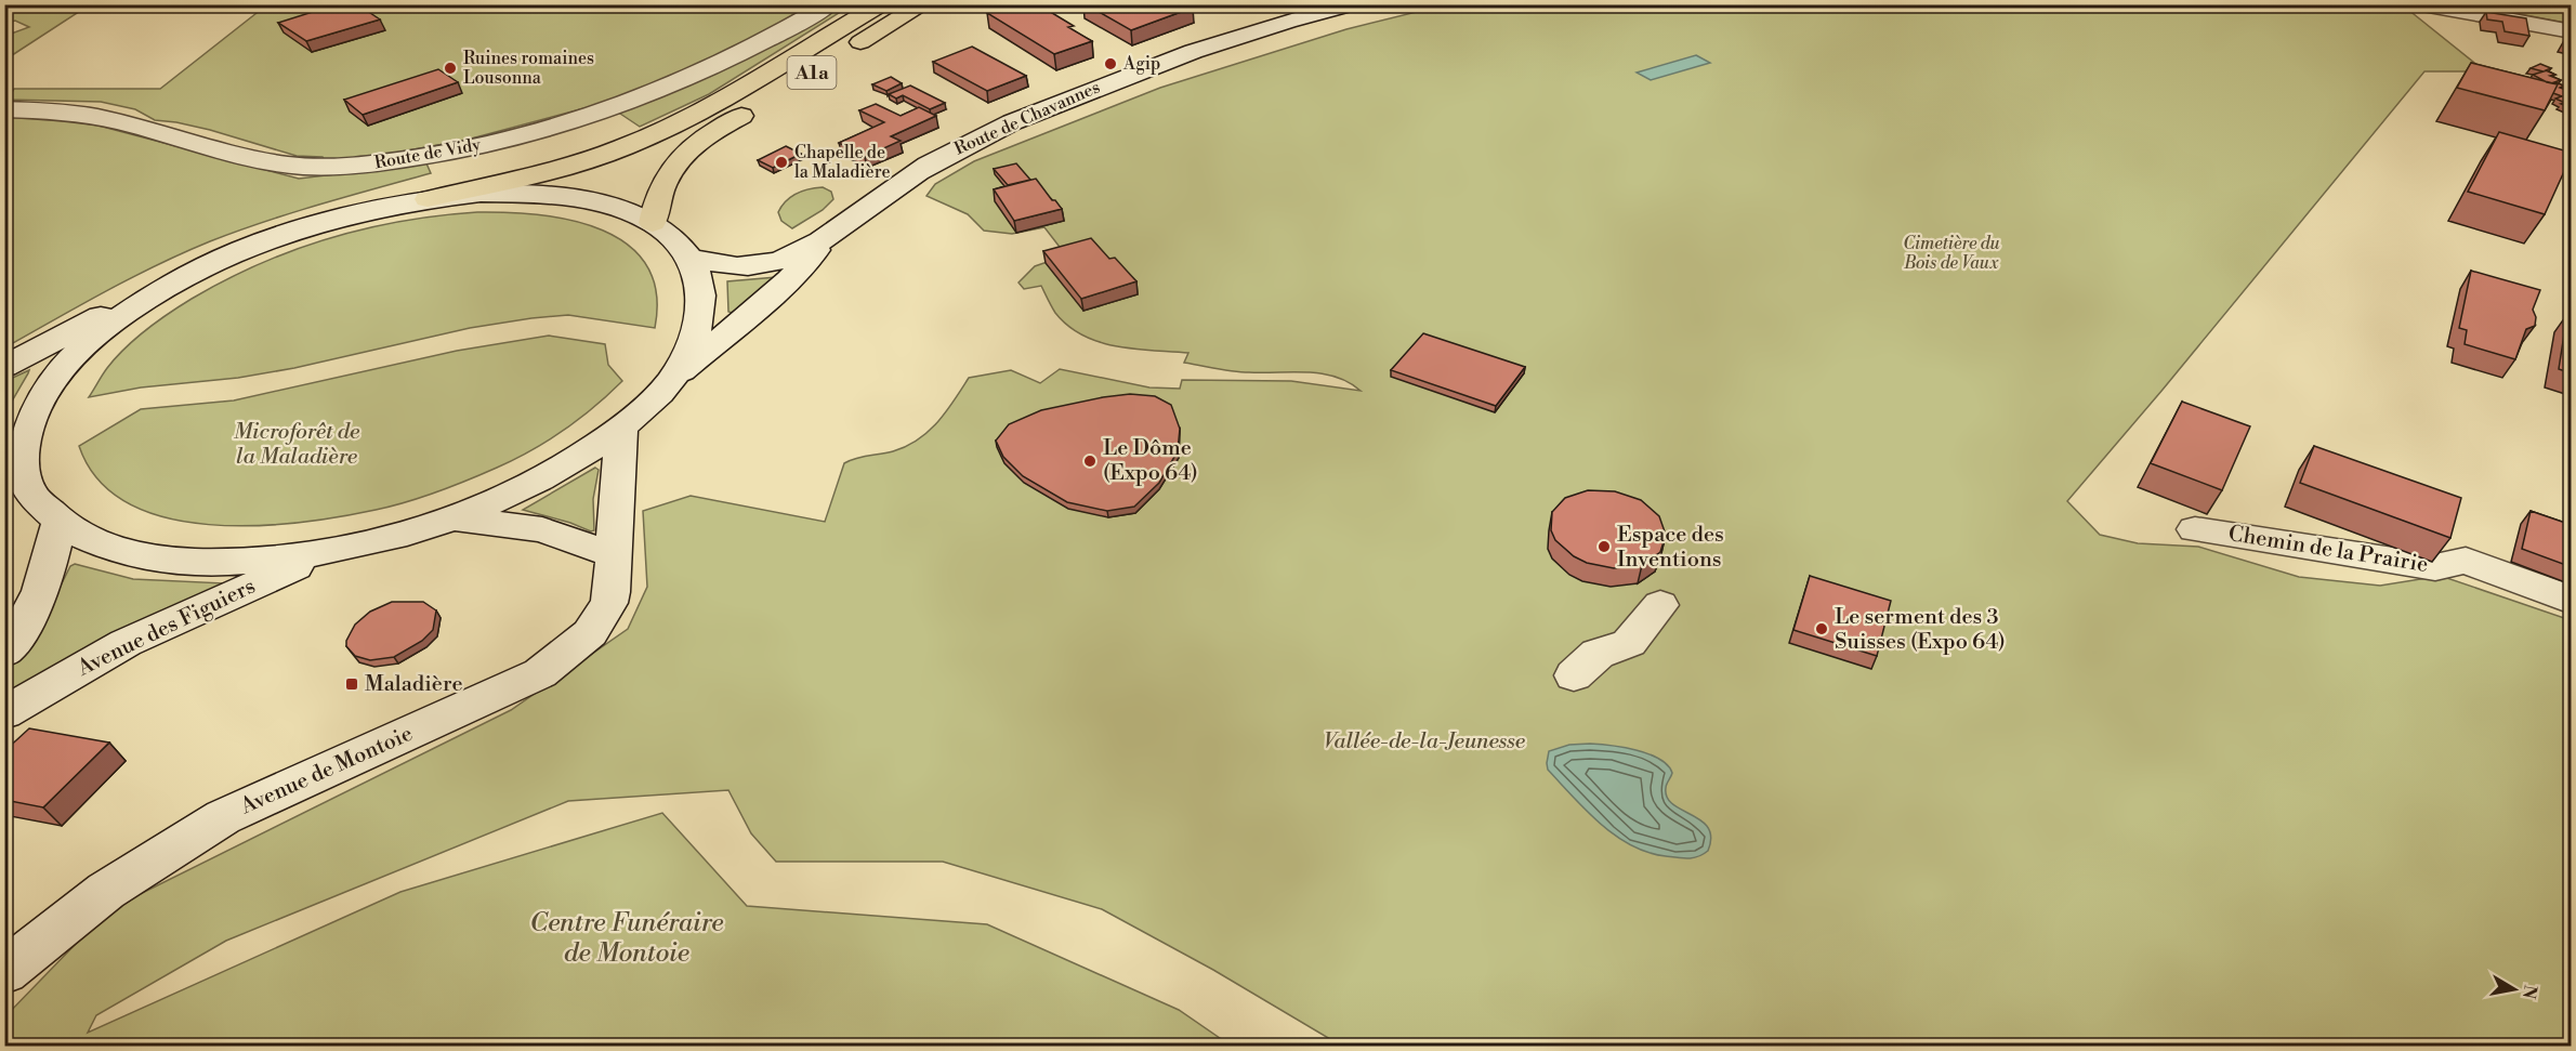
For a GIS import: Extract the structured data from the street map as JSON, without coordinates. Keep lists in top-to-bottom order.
{
  "streets": {
    "highway": ["A1a"],
    "main road": [
      "Route de Chavannes",
      "Route de Vidy",
      "Chemin de la Prairie",
      "Avenue des Figuiers",
      "Avenue de Montoie"
    ]
  },
  "parks": [
    "Cimetière du Bois de Vaux",
    "Microforêt de la Maladière",
    "Vallée-de-la-Jeunesse",
    "Centre Funéraire de Montoie"
  ],
  "places": {
    "other": [
      "Agip",
      "Ruines romaines Lousonna",
      "Chapelle de la Maladière",
      "Le Dôme (Expo 64)",
      "Espace des Inventions",
      "Le serment des 3 Suisses (Expo 64)"
    ],
    "transit": ["Maladière"]
  },
  "north": "right"
}
